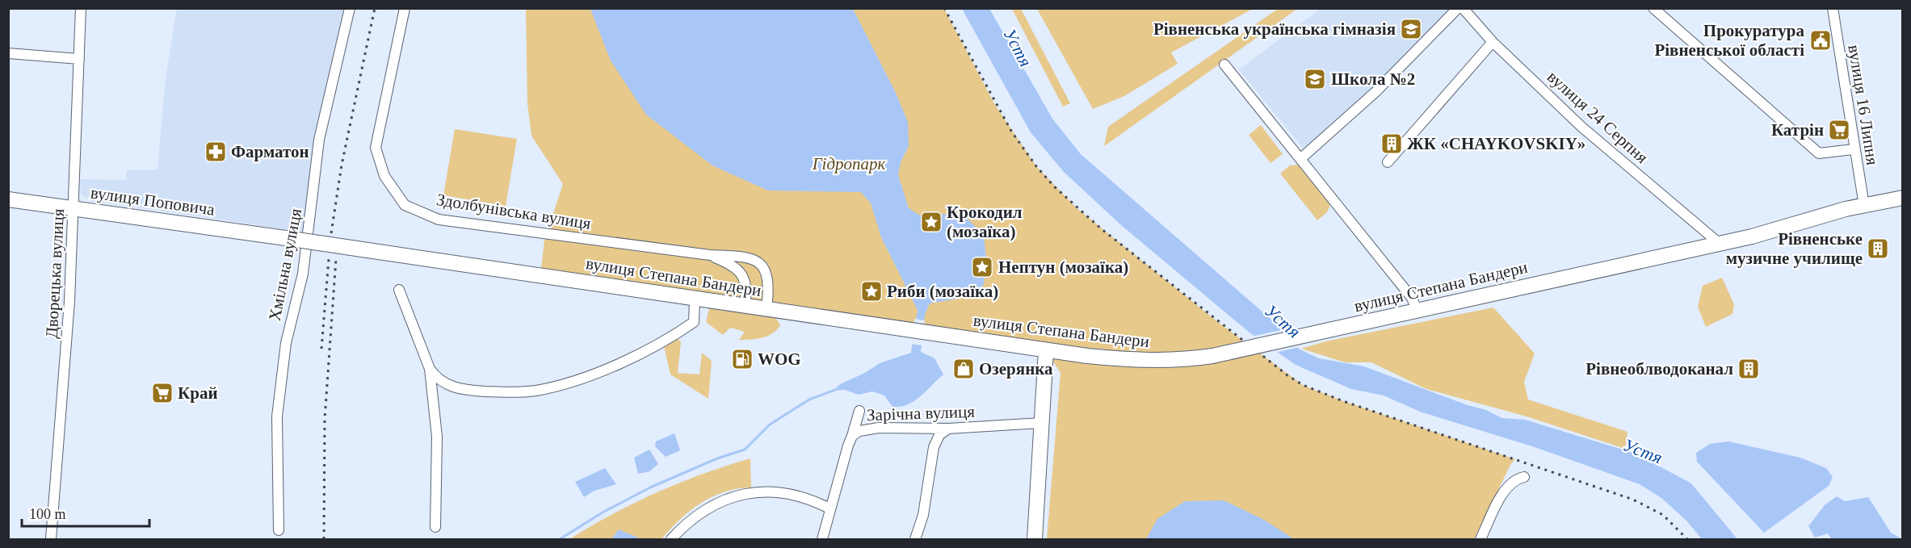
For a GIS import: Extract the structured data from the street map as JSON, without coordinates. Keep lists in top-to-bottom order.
{
  "streets": {
    "main road": ["вулиця Поповича", "вулиця Степана Бандери"],
    "street": [
      "вулиця 16 Липня",
      "вулиця 24 Серпня",
      "Здолбунівська вулиця",
      "Хмільна вулиця",
      "Дворецька вулиця",
      "Зарічна вулиця"
    ]
  },
  "crossings": [
    ["вулиця 16 Липня", "вулиця Степана Бандери"],
    ["вулиця 24 Серпня", "вулиця Степана Бандери"],
    ["вулиця Поповича", "Дворецька вулиця"],
    ["вулиця Поповича", "вулиця Степана Бандери"],
    ["Здолбунівська вулиця", "вулиця Степана Бандери"]
  ],
  "water": ["Устя"],
  "parks": ["Гідропарк"],
  "places": {
    "school or university": ["Рівненська українська гімназія", "Школа №2"],
    "public building": ["Прокуратура Рівненської області"],
    "supermarket": ["Катрін", "Край"],
    "building": ["ЖК «CHAYKOVSKIY»", "Рівненське музичне училище", "Рівнеоблводоканал"],
    "pharmacy": ["Фарматон"],
    "place": ["Крокодил (мозаїка)", "Нептун (мозаїка)", "Риби (мозаїка)"],
    "fuel station": ["WOG"],
    "shop": ["Озерянка"]
  },
  "scale_bar": "100 m"
}
